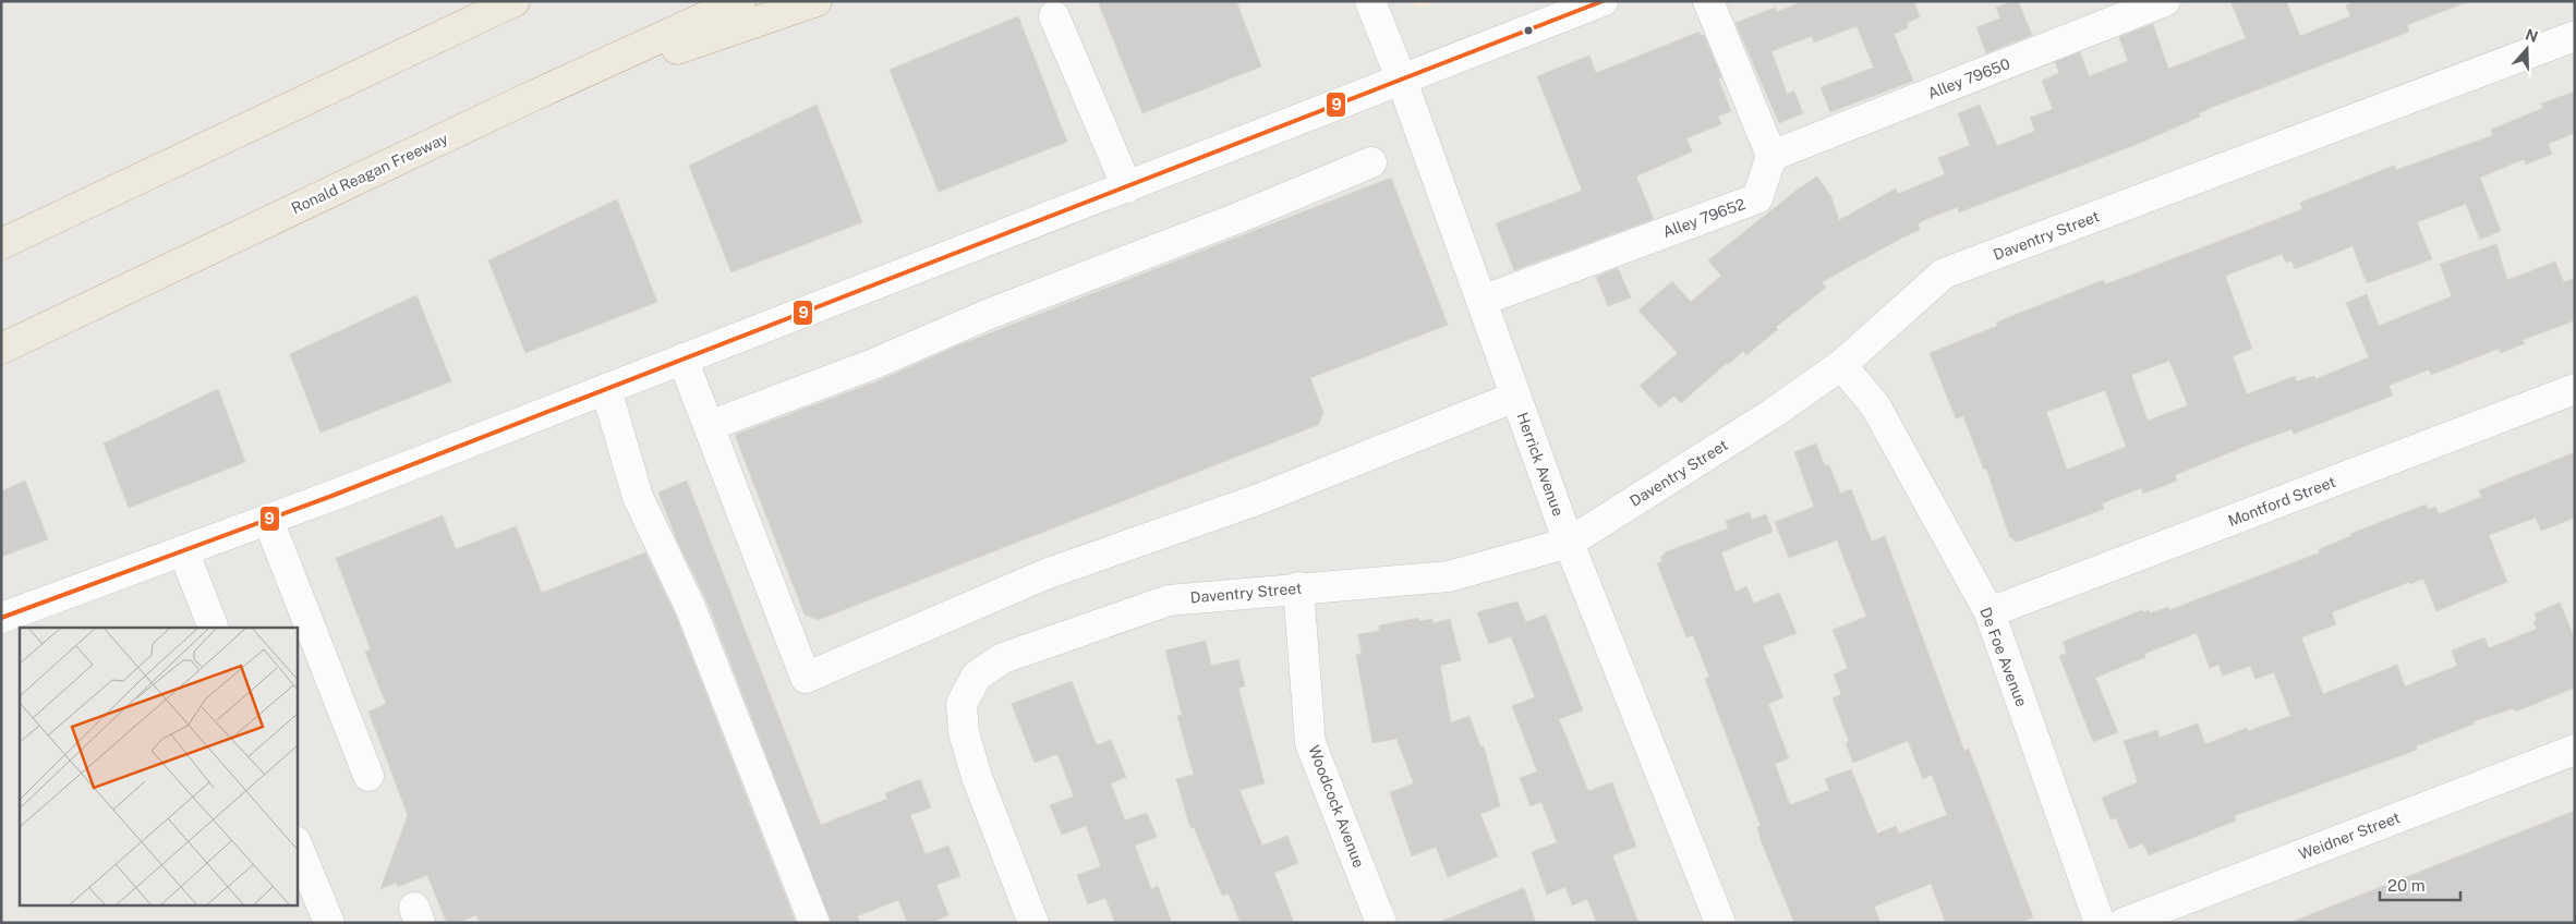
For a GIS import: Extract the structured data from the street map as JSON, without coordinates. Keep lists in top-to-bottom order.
{
  "streets": {
    "highway": ["Ronald Reagan Freeway"],
    "street": [
      "Alley 79650",
      "Alley 79652",
      "Daventry Street",
      "Herrick Avenue",
      "Montford Street",
      "De Foe Avenue",
      "Woodcock Avenue",
      "Weidner Street"
    ]
  },
  "crossings": [
    ["Alley 79650", "Alley 79652"],
    ["Alley 79652", "Herrick Avenue"],
    ["Daventry Street", "Herrick Avenue"],
    ["Daventry Street", "De Foe Avenue"],
    ["Daventry Street", "Woodcock Avenue"],
    ["Montford Street", "De Foe Avenue"]
  ],
  "lines": ["transit line 9"],
  "scale_bar": "20 m",
  "north": "top"
}
